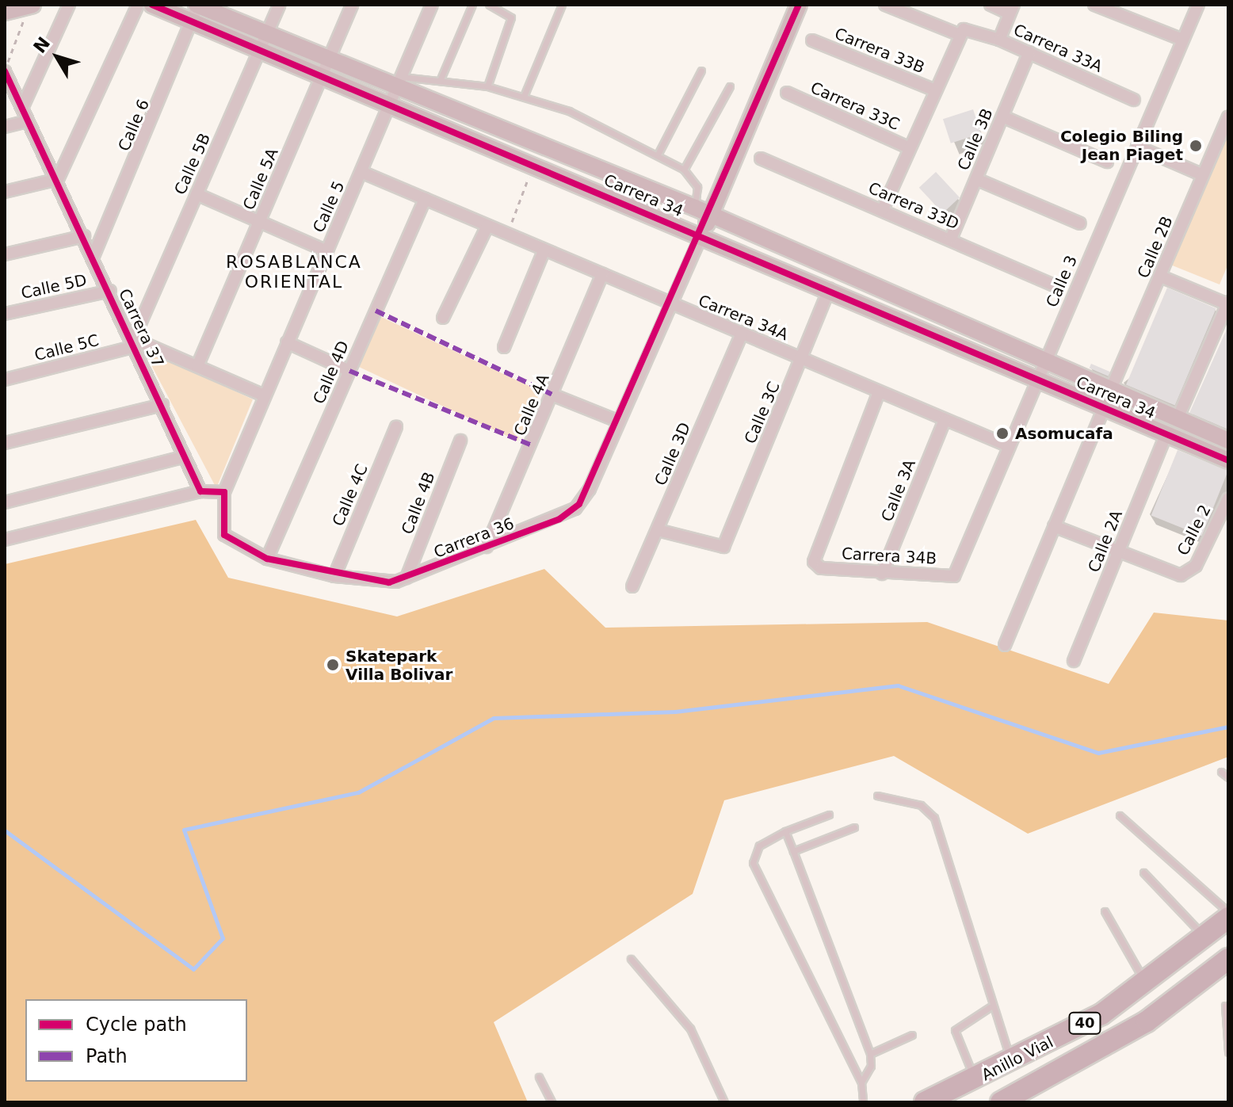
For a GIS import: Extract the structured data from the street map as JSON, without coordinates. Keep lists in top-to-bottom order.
{
  "streets": {
    "highway": ["40", "Anillo Vial"],
    "street": [
      "Carrera 33A",
      "Carrera 33B",
      "Carrera 33C",
      "Calle 6",
      "Calle 3B",
      "Calle 5B",
      "Calle 5A",
      "Carrera 34",
      "Carrera 33D",
      "Calle 5",
      "Calle 2B",
      "Calle 3",
      "Calle 5D",
      "Carrera 34A",
      "Carrera 37",
      "Calle 5C",
      "Calle 4D",
      "Calle 4A",
      "Calle 3C",
      "Calle 3D",
      "Calle 3A",
      "Calle 4C",
      "Calle 4B",
      "Calle 2",
      "Carrera 36",
      "Calle 2A",
      "Carrera 34B"
    ]
  },
  "crossings": [
    ["Carrera 33A", "Calle 3B"],
    ["Calle 6", "Carrera 34"],
    ["Calle 6", "Carrera 37"],
    ["Calle 3B", "Carrera 33D"],
    ["Calle 5B", "Carrera 34"],
    ["Calle 5B", "Carrera 37"],
    ["Calle 5B", "Calle 5C"],
    ["Calle 5A", "Carrera 34"],
    ["Carrera 34", "Calle 5"],
    ["Carrera 34", "Calle 2B"],
    ["Carrera 34", "Calle 3"],
    ["Carrera 34", "Calle 3C"],
    ["Carrera 34", "Calle 2A"],
    ["Calle 5", "Carrera 34A"],
    ["Calle 3", "Carrera 34A"],
    ["Calle 3", "Carrera 34B"],
    ["Calle 5D", "Carrera 37"],
    ["Carrera 34A", "Calle 4D"],
    ["Carrera 34A", "Calle 4A"],
    ["Carrera 34A", "Calle 3C"],
    ["Carrera 34A", "Calle 3D"],
    ["Carrera 34A", "Calle 3A"],
    ["Carrera 34A", "Carrera 34B"],
    ["Carrera 37", "Calle 5C"],
    ["Calle 4D", "Carrera 36"],
    ["Calle 4A", "Carrera 36"],
    ["Calle 3C", "Calle 3D"],
    ["Calle 3A", "Carrera 34B"],
    ["Calle 4C", "Carrera 36"],
    ["Calle 4B", "Carrera 36"],
    ["Calle 2", "Calle 2A"]
  ],
  "districts": ["ROSABLANCA ORIENTAL"],
  "places": ["Colegio Biling Jean Piaget", "Asomucafa", "Skatepark Villa Bolivar"],
  "legend": ["Cycle path", "Path"],
  "north": "top left"
}
